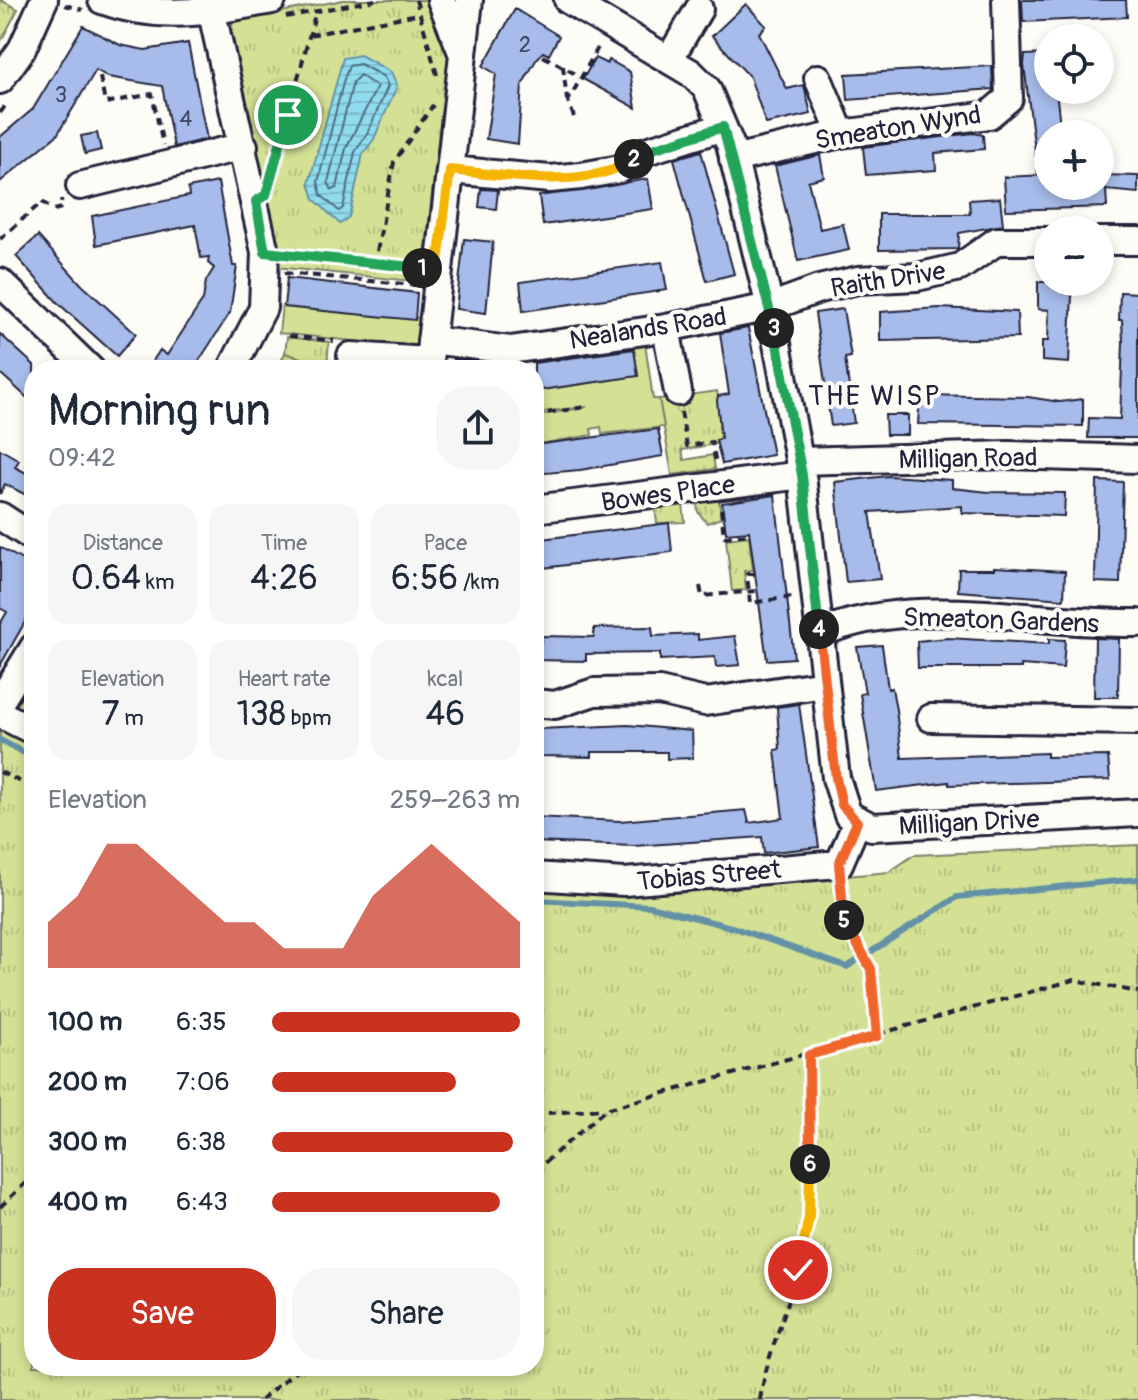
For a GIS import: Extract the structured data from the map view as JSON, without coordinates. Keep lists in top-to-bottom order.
{
  "streets": {
    "street": [
      "Smeaton Wynd",
      "Raith Drive",
      "Nealands Road",
      "Milligan Road",
      "Bowes Place",
      "Smeaton Gardens",
      "Milligan Drive",
      "Tobias Street"
    ]
  },
  "crossings": [
    ["Raith Drive", "Nealands Road"],
    ["Milligan Road", "Bowes Place"]
  ],
  "districts": ["THE WISP"],
  "house_numbers": ["2", "3", "4"],
  "page": {
    "map_buttons": ["+", "−"],
    "pins": [
      "2",
      "1",
      "3",
      "4",
      "5",
      "6"
    ],
    "heading": ["Morning run", "09:42"],
    "stats": [
      ["Distance", "0.64 km"],
      ["Time", "4:26"],
      ["Pace", "6:56 /km"],
      ["Elevation", "7 m"],
      ["Heart rate", "138 bpm"],
      ["kcal", "46"]
    ],
    "chart": ["Elevation", "259–263 m"],
    "list": [
      {
        "name": "100 m",
        "note": "6:35"
      },
      {
        "name": "200 m",
        "note": "7:06"
      },
      {
        "name": "300 m",
        "note": "6:38"
      },
      {
        "name": "400 m",
        "note": "6:43"
      }
    ],
    "buttons": ["Save", "Share"]
  }
}
